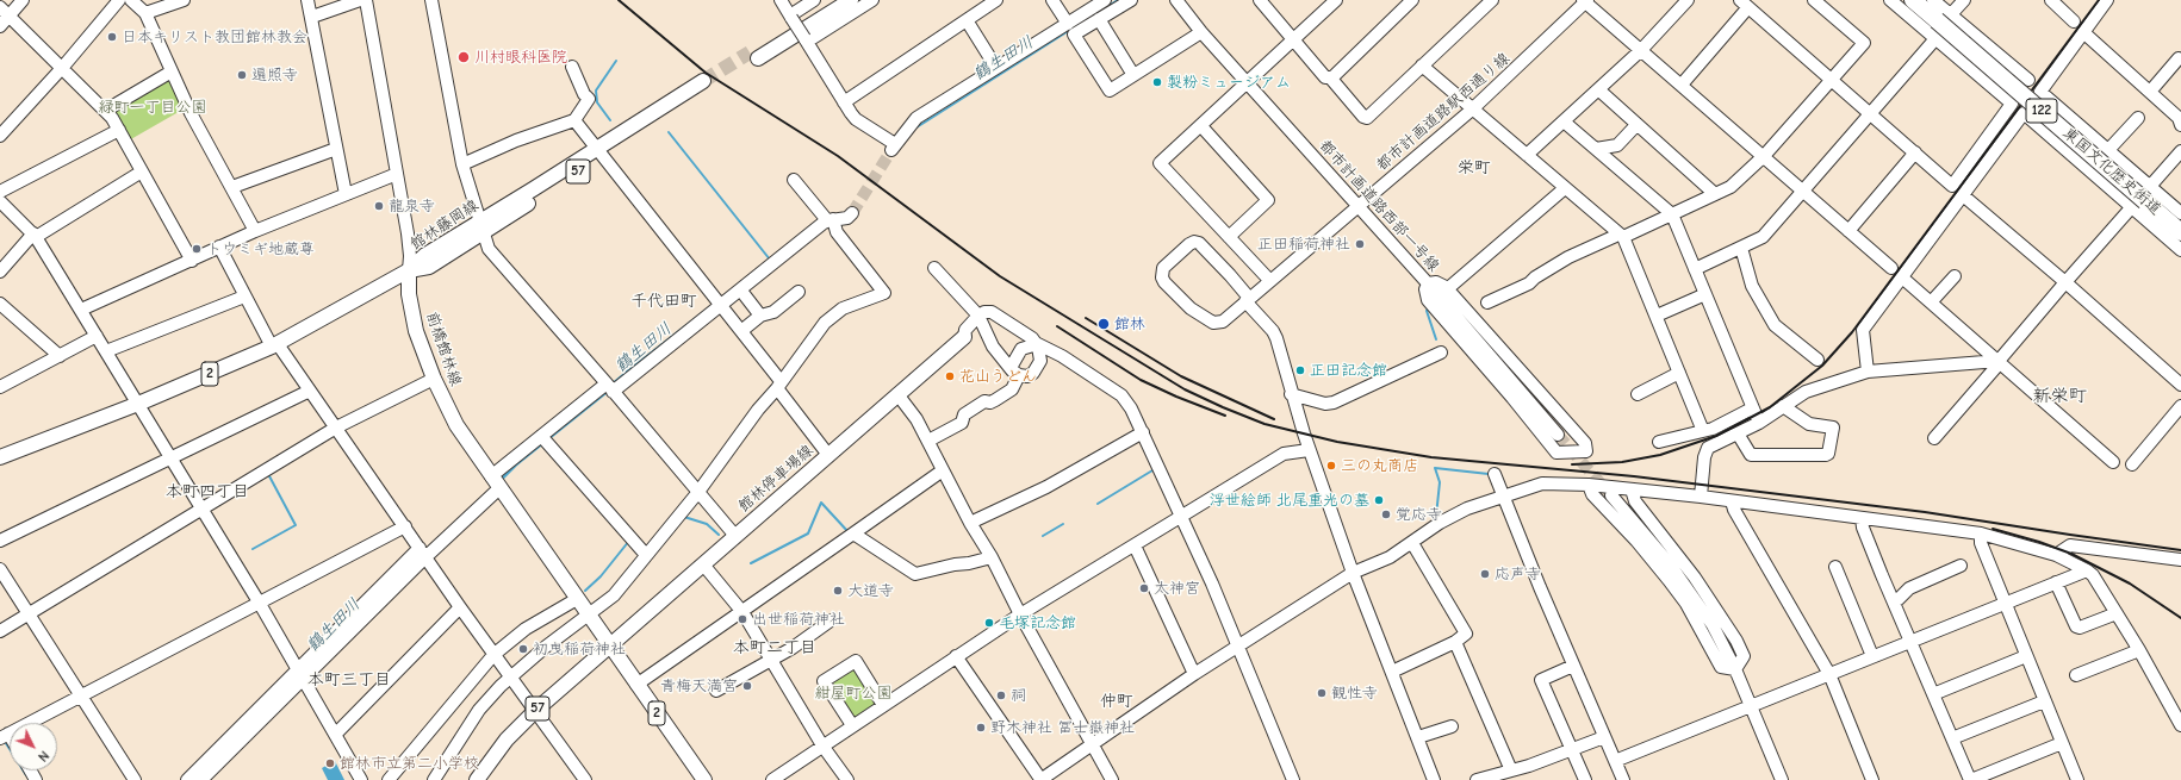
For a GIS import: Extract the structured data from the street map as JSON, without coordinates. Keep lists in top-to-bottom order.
{
  "streets": {
    "highway": ["122", "東国文化歴史街道"],
    "main road": [
      "57",
      "館林藤岡線",
      "前橋館林線",
      "2",
      "館林停車場線"
    ],
    "street": ["都市計画道路駅西通り線", "都市計画道路西部一号線"]
  },
  "crossings": [
    ["都市計画道路駅西通り線", "都市計画道路西部一号線"],
    ["57", "前橋館林線"],
    ["57", "館林停車場線"],
    ["館林藤岡線", "前橋館林線"],
    ["館林藤岡線", "2"],
    ["前橋館林線", "2"],
    ["前橋館林線", "館林停車場線"]
  ],
  "districts": [
    "栄町",
    "千代田町",
    "新栄町",
    "本町四丁目",
    "本町二丁目",
    "本町三丁目",
    "仲町"
  ],
  "water": ["鶴生田川"],
  "parks": ["緑町一丁目公園", "紺屋町公園"],
  "places": [
    "日本キリスト教団館林教会",
    "川村眼科医院",
    "遍照寺",
    "製粉ミュージアム",
    "龍泉寺",
    "正田稲荷神社",
    "トウミギ地蔵尊",
    "館林",
    "正田記念館",
    "花山うどん",
    "三の丸商店",
    "浮世絵師 北尾重光の墓",
    "覚応寺",
    "応声寺",
    "太神宮",
    "大道寺",
    "出世稲荷神社",
    "毛塚記念館",
    "初曳稲荷神社",
    "青梅天満宮",
    "観性寺",
    "祠",
    "野木神社 冨士嶽神社",
    "館林市立第二小学校"
  ],
  "north": "bottom right"
}
